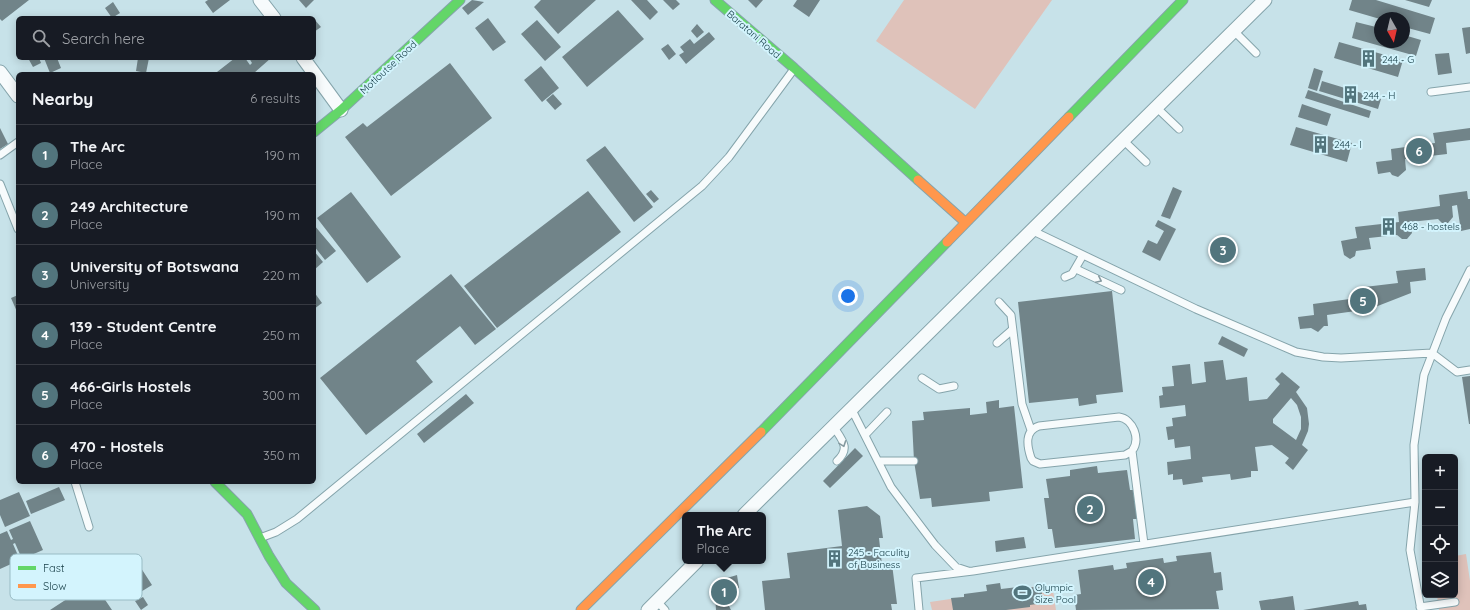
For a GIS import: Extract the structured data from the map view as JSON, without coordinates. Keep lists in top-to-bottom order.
{
  "streets": {
    "street": ["Baratani Road", "Motloutse Road"]
  },
  "places": {
    "building": [
      "244 - G",
      "244 - H",
      "244 - I",
      "468 - hostels",
      "245 - Faculity of Business"
    ],
    "sports": ["Olympic Size Pool"]
  },
  "legend": ["Fast", "Slow"],
  "north": "bottom",
  "page": {
    "search": "Search here",
    "heading": ["Nearby", "6 results"],
    "list": [
      {
        "mark": "1",
        "name": "The Arc",
        "note": "Place",
        "value": "190 m"
      },
      {
        "mark": "2",
        "name": "249 Architecture",
        "note": "Place",
        "value": "190 m"
      },
      {
        "mark": "3",
        "name": "University of Botswana",
        "note": "University",
        "value": "220 m"
      },
      {
        "mark": "4",
        "name": "139 - Student Centre",
        "note": "Place",
        "value": "250 m"
      },
      {
        "mark": "5",
        "name": "466-Girls Hostels",
        "note": "Place",
        "value": "300 m"
      },
      {
        "mark": "6",
        "name": "470 - Hostels",
        "note": "Place",
        "value": "350 m"
      }
    ],
    "pins": [
      "6",
      "3",
      "5",
      "2",
      "4",
      "1"
    ],
    "map_buttons": ["+", "−"],
    "popup": ["The Arc", "Place"]
  }
}
